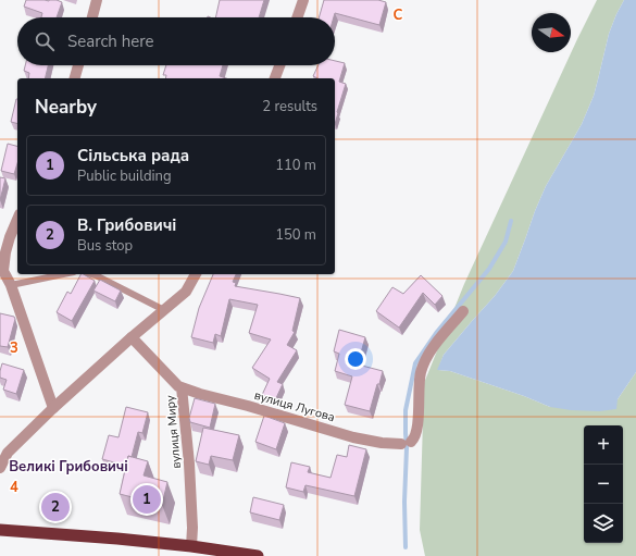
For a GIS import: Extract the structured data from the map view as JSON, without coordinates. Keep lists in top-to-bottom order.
{
  "streets": {
    "street": ["вулиця Лугова", "вулиця Миру"]
  },
  "crossings": [
    ["вулиця Лугова", "вулиця Миру"]
  ],
  "districts": ["Великі Грибовичі"],
  "north": "right",
  "page": {
    "search": "Search here",
    "heading": ["Nearby", "2 results"],
    "list": [
      {
        "mark": "1",
        "name": "Сільська рада",
        "note": "Public building",
        "value": "110 m"
      },
      {
        "mark": "2",
        "name": "В. Грибовичі",
        "note": "Bus stop",
        "value": "150 m"
      }
    ],
    "map_buttons": ["+", "−"],
    "pins": ["1", "2"]
  },
  "grid": {
    "columns": ["C"],
    "rows": ["3", "4"]
  }
}
